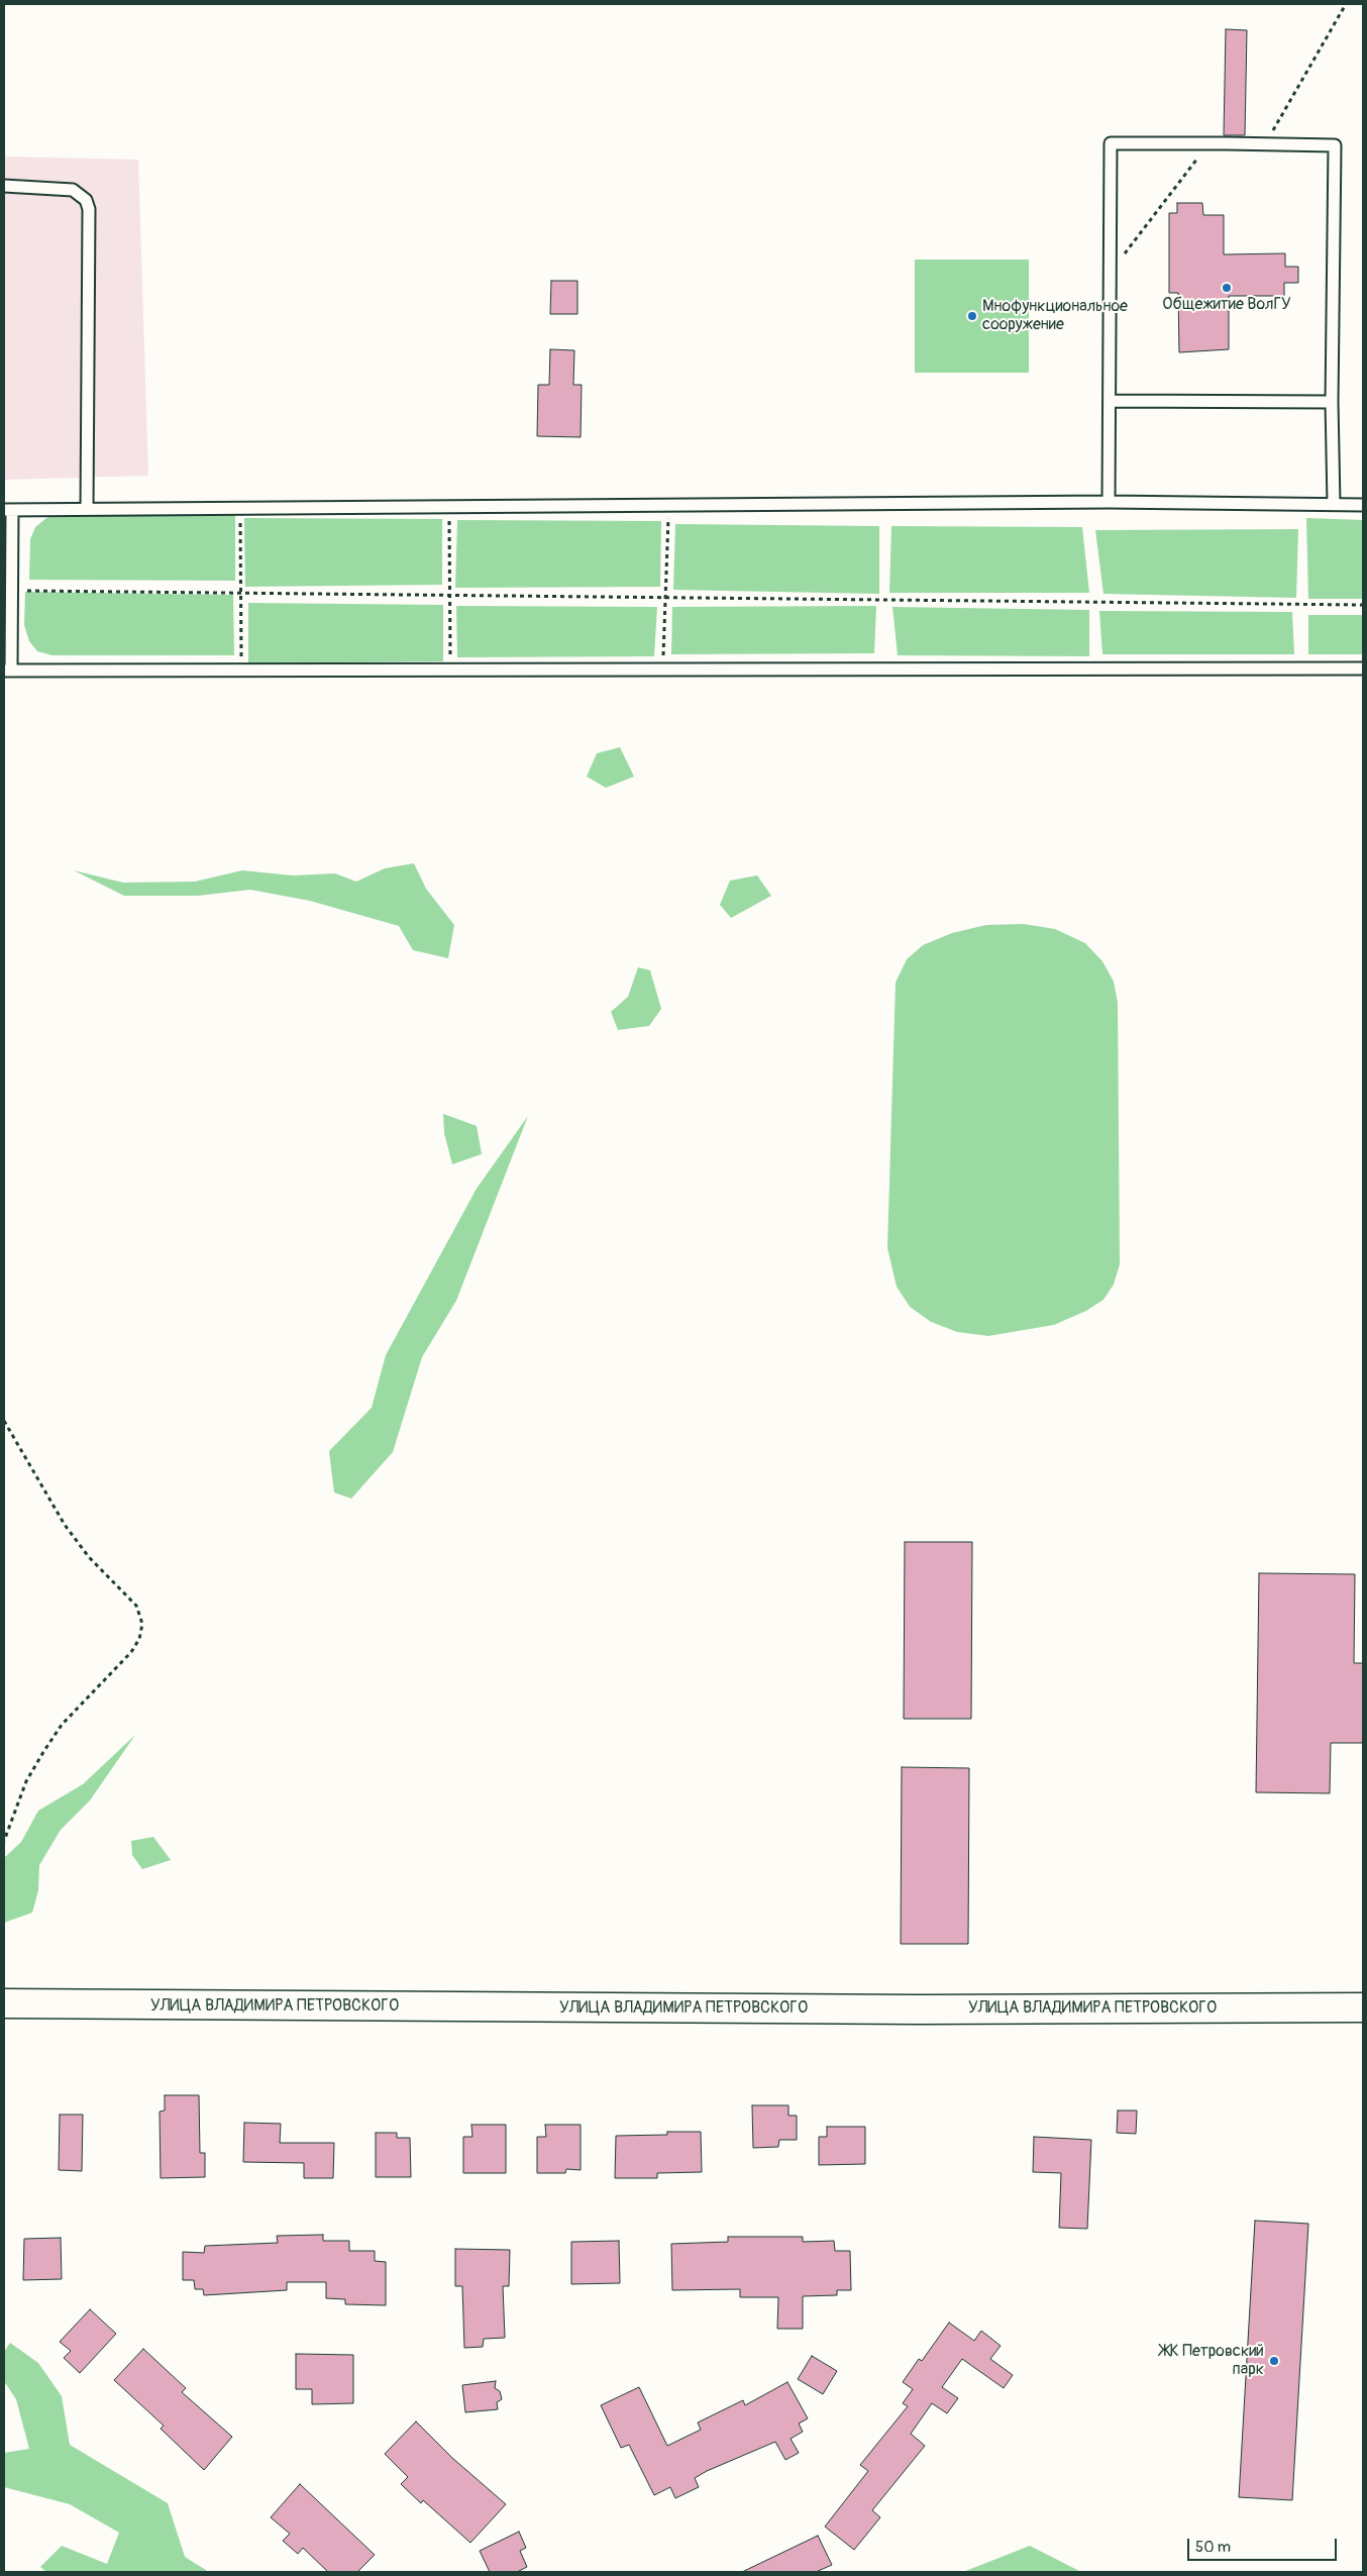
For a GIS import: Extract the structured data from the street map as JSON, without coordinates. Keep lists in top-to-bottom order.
{
  "streets": {
    "street": ["УЛИЦА ВЛАДИМИРА ПЕТРОВСКОГО"]
  },
  "places": ["Общежитие ВолГУ", "Мнофункциональное сооружение", "ЖК Петровский парк"],
  "scale_bar": "50 m"
}
